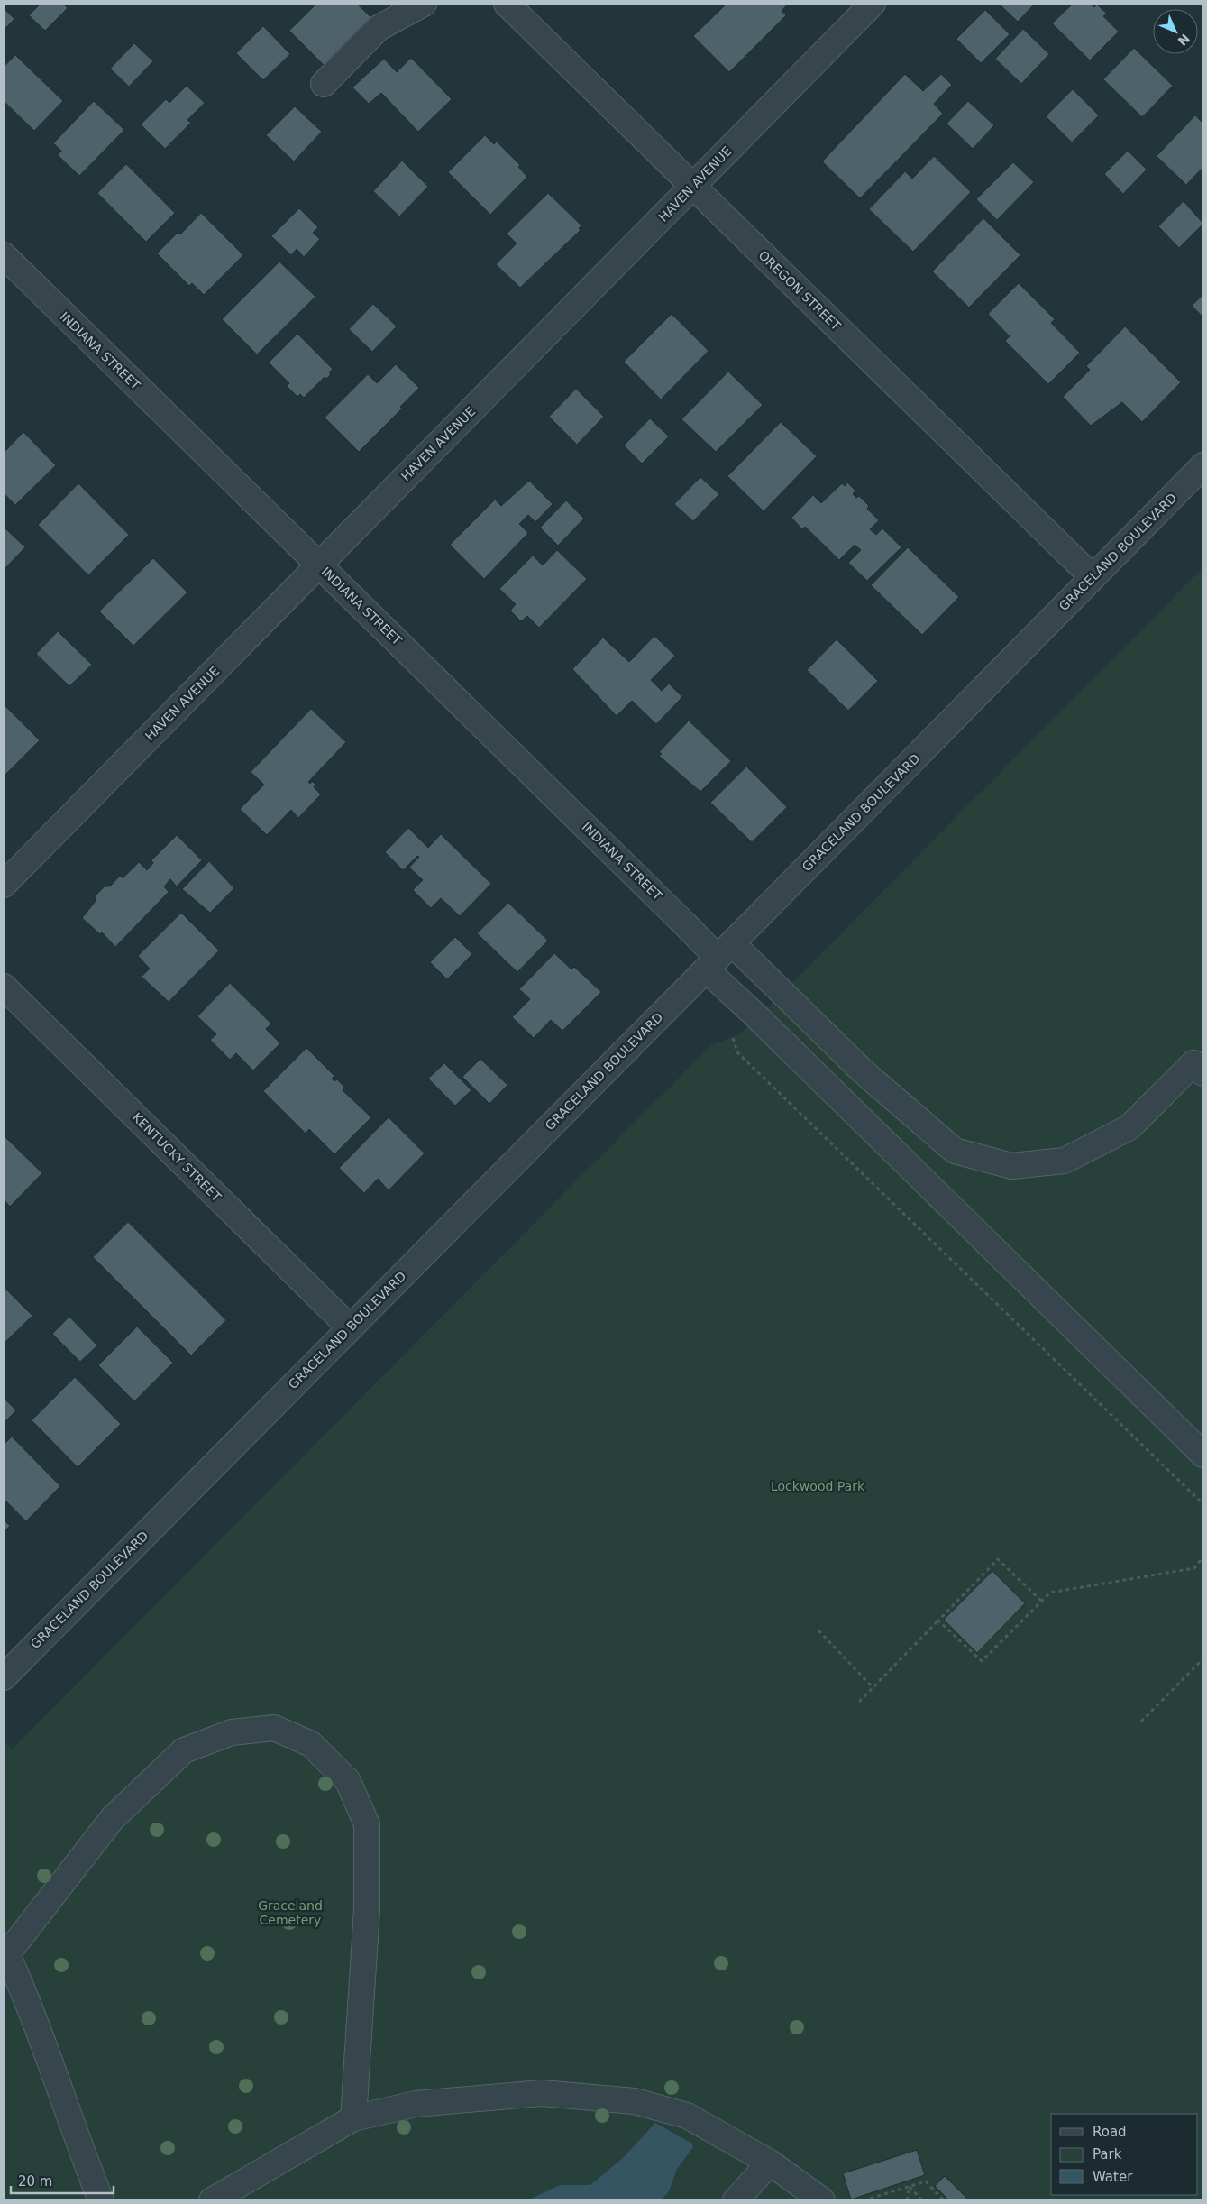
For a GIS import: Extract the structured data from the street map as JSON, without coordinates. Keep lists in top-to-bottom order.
{
  "streets": {
    "street": [
      "HAVEN AVENUE",
      "OREGON STREET",
      "INDIANA STREET",
      "GRACELAND BOULEVARD",
      "KENTUCKY STREET"
    ]
  },
  "crossings": [
    ["HAVEN AVENUE", "OREGON STREET"],
    ["HAVEN AVENUE", "INDIANA STREET"],
    ["OREGON STREET", "GRACELAND BOULEVARD"],
    ["INDIANA STREET", "GRACELAND BOULEVARD"],
    ["GRACELAND BOULEVARD", "KENTUCKY STREET"]
  ],
  "parks": ["Lockwood Park", "Graceland Cemetery"],
  "legend": ["Road", "Park", "Water"],
  "scale_bar": "20 m",
  "north": "bottom right"
}
